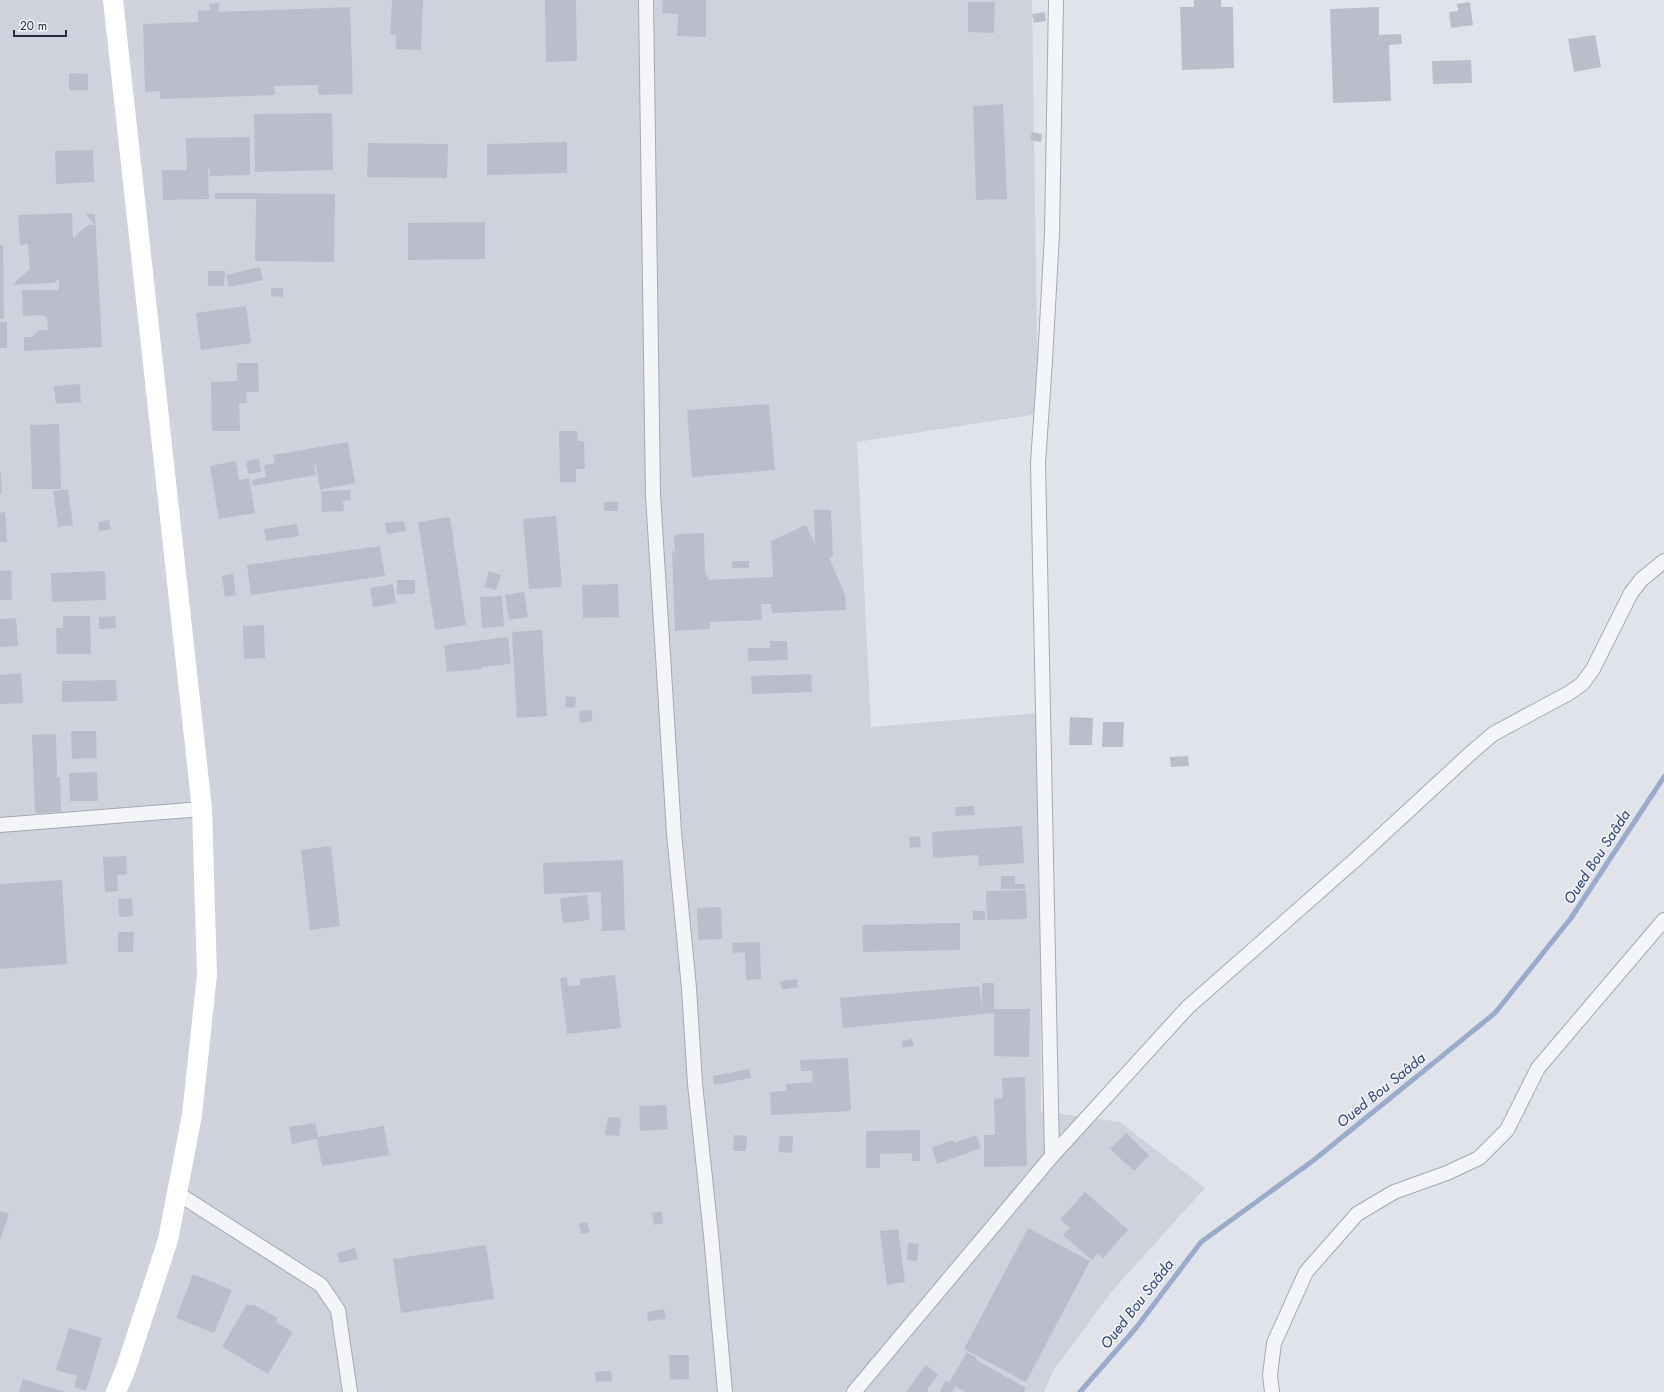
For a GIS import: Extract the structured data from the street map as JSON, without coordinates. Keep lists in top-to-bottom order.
{
  "water": ["Oued Bou Saâda"],
  "scale_bar": "20 m"
}
